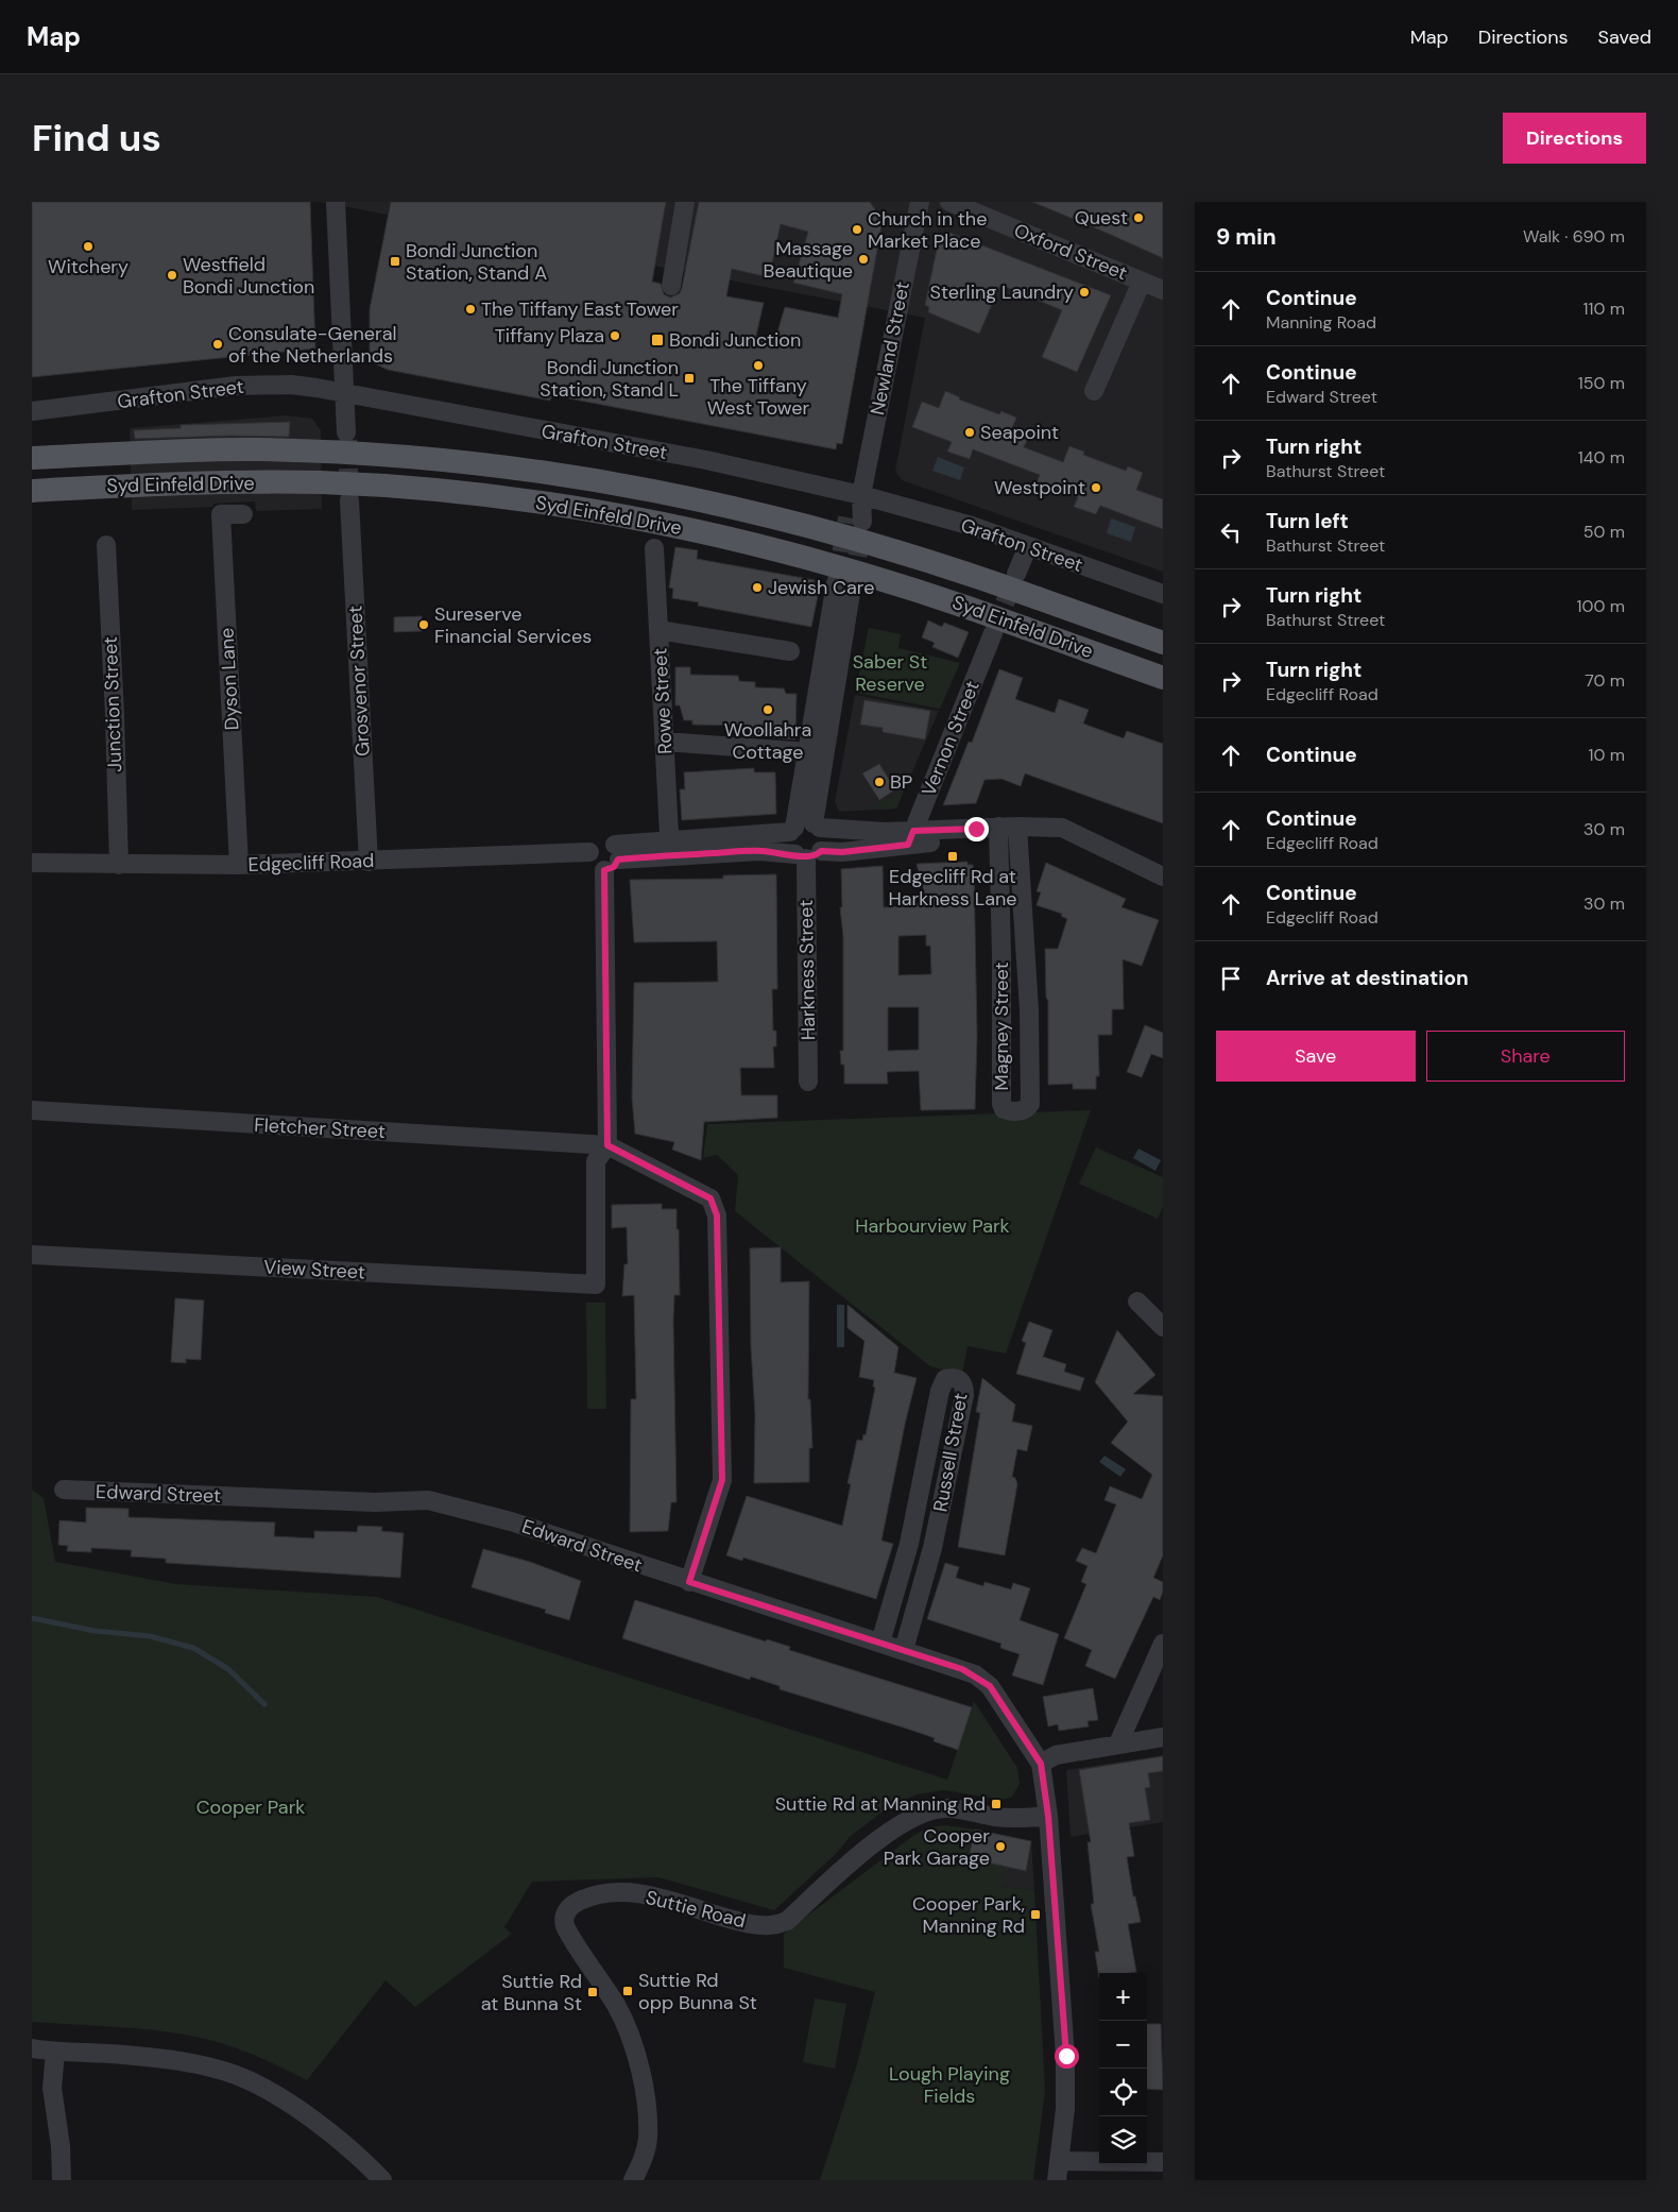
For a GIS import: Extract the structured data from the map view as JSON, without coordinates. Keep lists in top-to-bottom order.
{
  "streets": {
    "main road": ["Syd Einfeld Drive"],
    "street": [
      "Oxford Street",
      "Newland Street",
      "Grafton Street",
      "Dyson Lane",
      "Grosvenor Street",
      "Rowe Street",
      "Junction Street",
      "Vernon Street",
      "Edgecliff Road",
      "Harkness Street",
      "Magney Street",
      "Fletcher Street",
      "View Street",
      "Russell Street",
      "Edward Street",
      "Suttie Road"
    ]
  },
  "crossings": [
    ["Newland Street", "Grafton Street"],
    ["Dyson Lane", "Edgecliff Road"],
    ["Grosvenor Street", "Edgecliff Road"],
    ["Junction Street", "Edgecliff Road"],
    ["Fletcher Street", "View Street"],
    ["Russell Street", "Edward Street"]
  ],
  "parks": [
    "Saber St Reserve",
    "Harbourview Park",
    "Cooper Park",
    "Lough Playing Fields"
  ],
  "places": {
    "other": [
      "Quest",
      "Church in the Market Place",
      "Witchery",
      "Massage Beautique",
      "Westfield Bondi Junction",
      "Sterling Laundry",
      "The Tiffany East Tower",
      "Tiffany Plaza",
      "Consulate-General of the Netherlands",
      "The Tiffany West Tower",
      "Seapoint",
      "Westpoint",
      "Jewish Care",
      "Sureserve Financial Services",
      "Woollahra Cottage",
      "BP",
      "Cooper Park Garage"
    ],
    "transit": [
      "Bondi Junction Station, Stand A",
      "Bondi Junction",
      "Bondi Junction Station, Stand L",
      "Edgecliff Rd at Harkness Lane",
      "Suttie Rd at Manning Rd",
      "Cooper Park, Manning Rd",
      "Suttie Rd opp Bunna St",
      "Suttie Rd at Bunna St"
    ]
  },
  "page": {
    "header": "Map",
    "nav": ["Map", "Directions", "Saved"],
    "buttons": [
      "Directions",
      ["Save", "Share"]
    ],
    "title": "Find us",
    "heading": ["9 min", "Walk · 690 m"],
    "list": [
      ["Continue", "Manning Road", "110 m"],
      ["Continue", "Edward Street", "150 m"],
      ["Turn right", "Bathurst Street", "140 m"],
      ["Turn left", "Bathurst Street", "50 m"],
      ["Turn right", "Bathurst Street", "100 m"],
      ["Turn right", "Edgecliff Road", "70 m"],
      ["Continue", "10 m"],
      ["Continue", "Edgecliff Road", "30 m"],
      ["Continue", "Edgecliff Road", "30 m"],
      "Arrive at destination"
    ],
    "map_buttons": ["+", "−"]
  }
}
